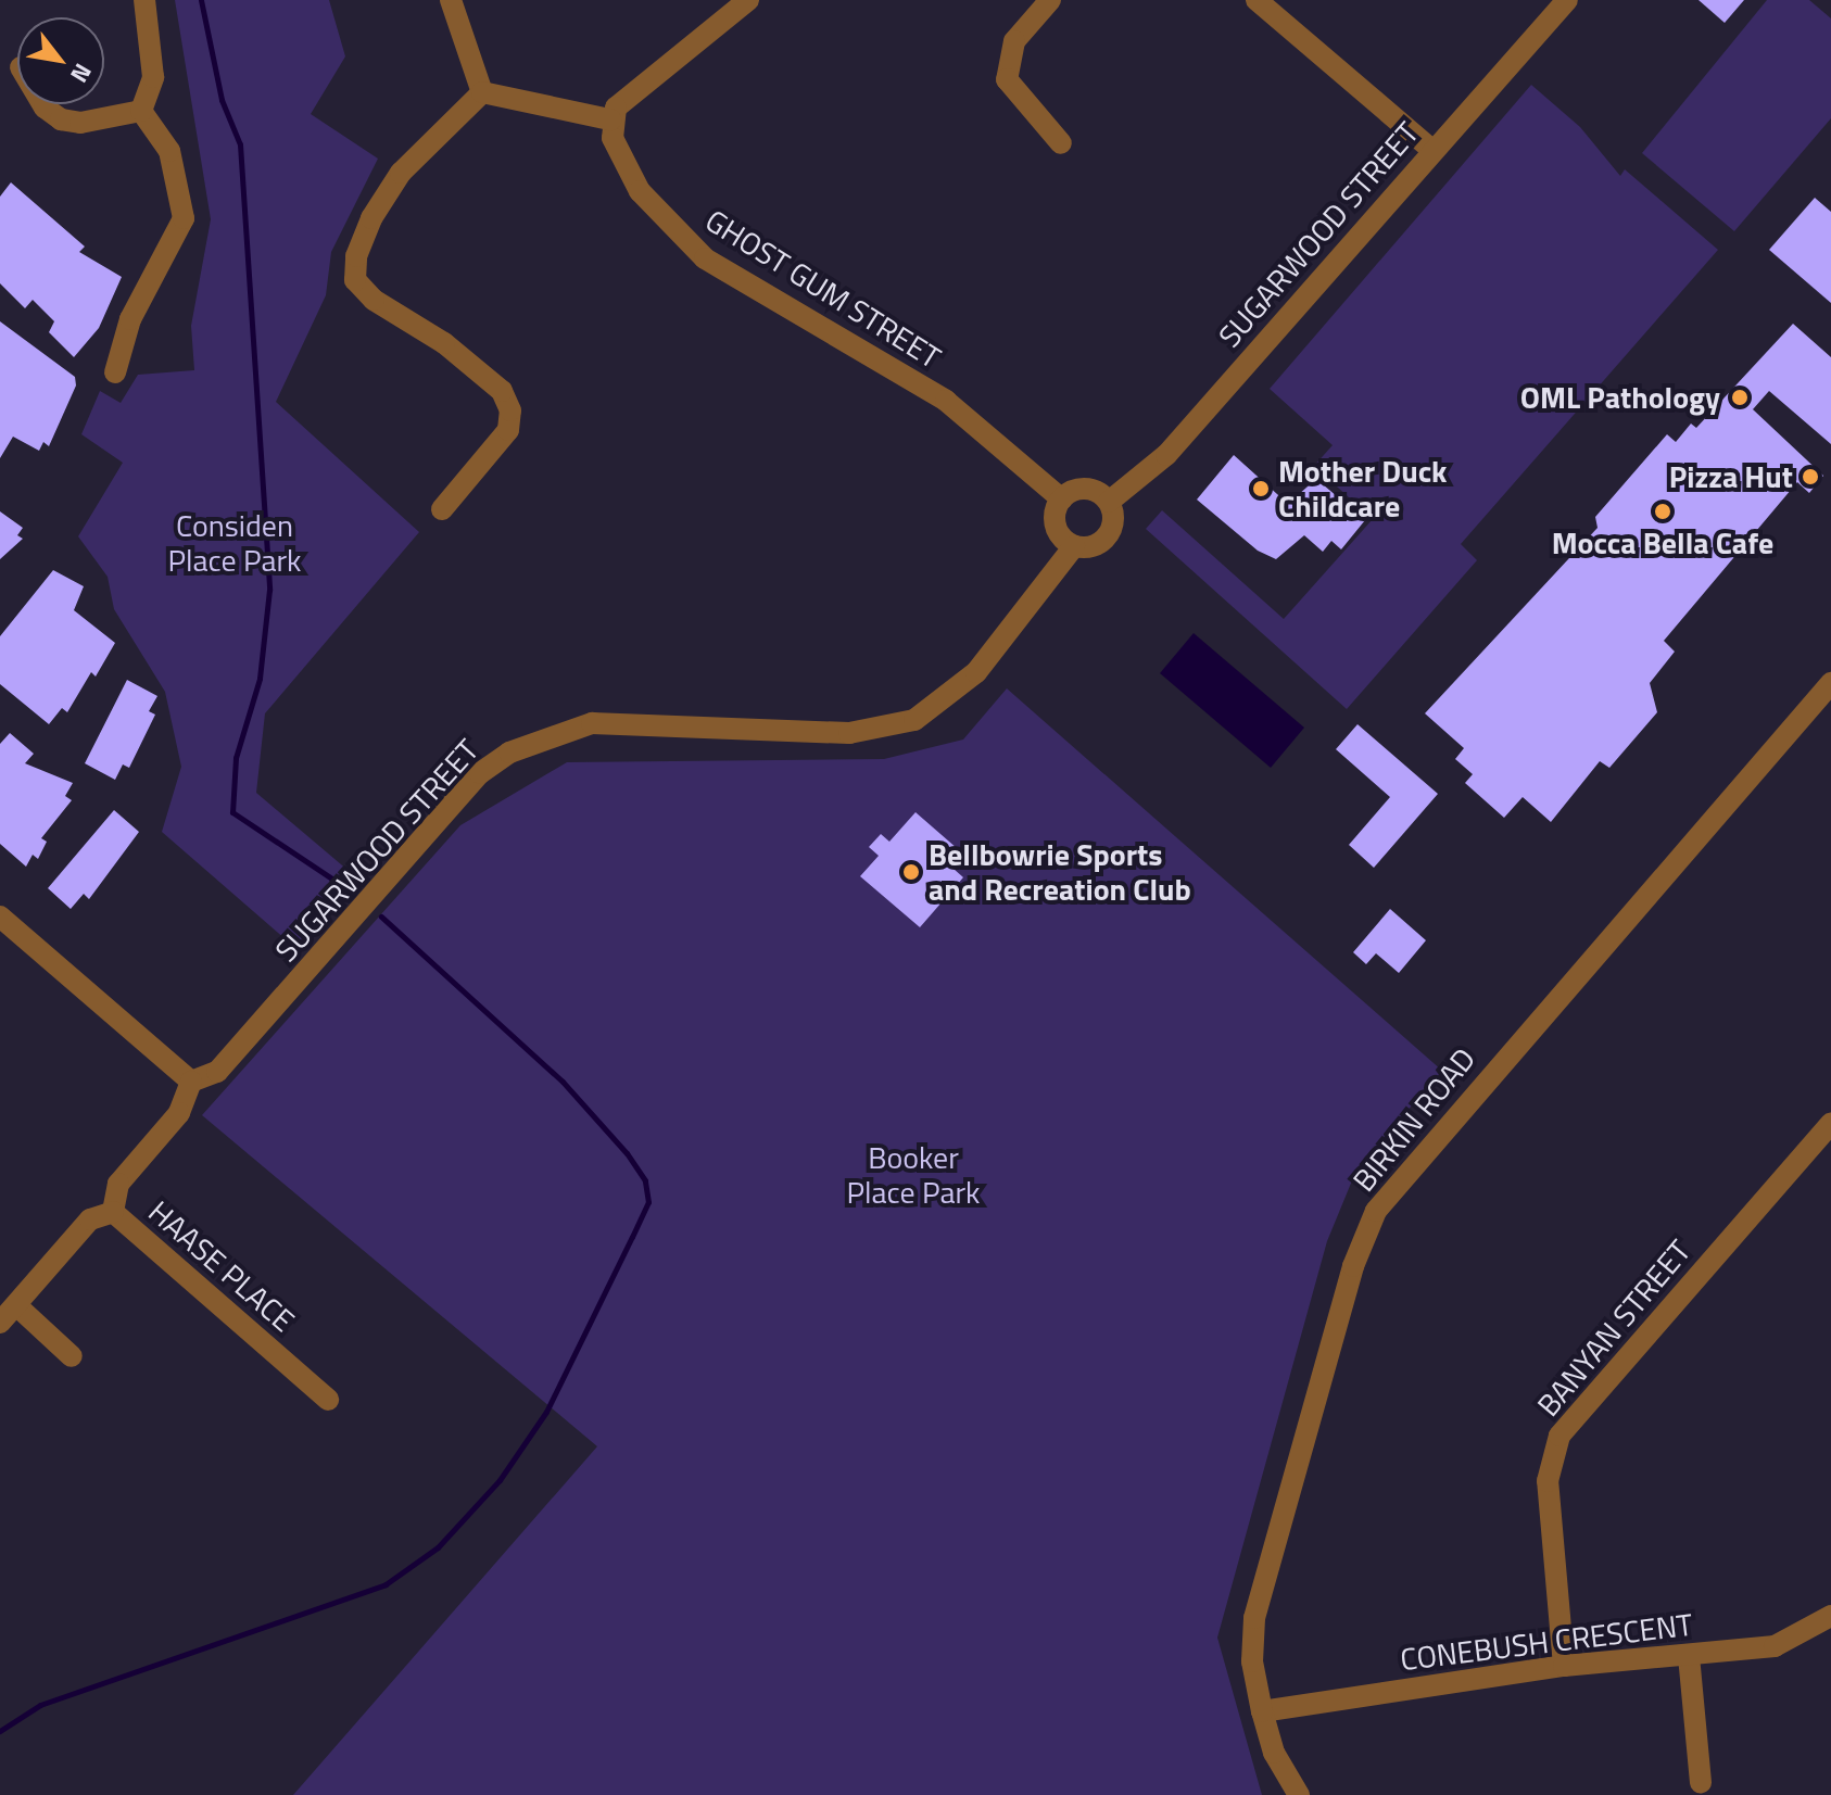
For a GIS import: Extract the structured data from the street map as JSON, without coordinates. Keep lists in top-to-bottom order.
{
  "streets": {
    "street": [
      "SUGARWOOD STREET",
      "GHOST GUM STREET",
      "BIRKIN ROAD",
      "HAASE PLACE",
      "BANYAN STREET",
      "CONEBUSH CRESCENT"
    ]
  },
  "crossings": [
    ["SUGARWOOD STREET", "GHOST GUM STREET"],
    ["SUGARWOOD STREET", "HAASE PLACE"],
    ["BIRKIN ROAD", "CONEBUSH CRESCENT"],
    ["BANYAN STREET", "CONEBUSH CRESCENT"]
  ],
  "parks": ["Considen Place Park", "Booker Place Park"],
  "places": [
    "OML Pathology",
    "Pizza Hut",
    "Mother Duck Childcare",
    "Mocca Bella Cafe",
    "Bellbowrie Sports and Recreation Club"
  ],
  "north": "bottom right"
}
